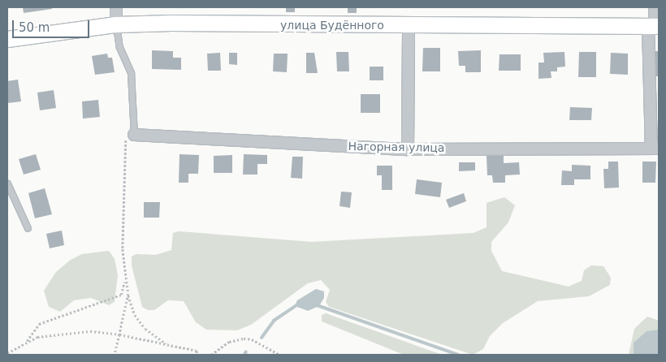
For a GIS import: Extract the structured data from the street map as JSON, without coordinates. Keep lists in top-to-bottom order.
{
  "streets": {
    "main road": ["улица Будённого"],
    "street": ["Нагорная улица"]
  },
  "scale_bar": "50 m"
}
